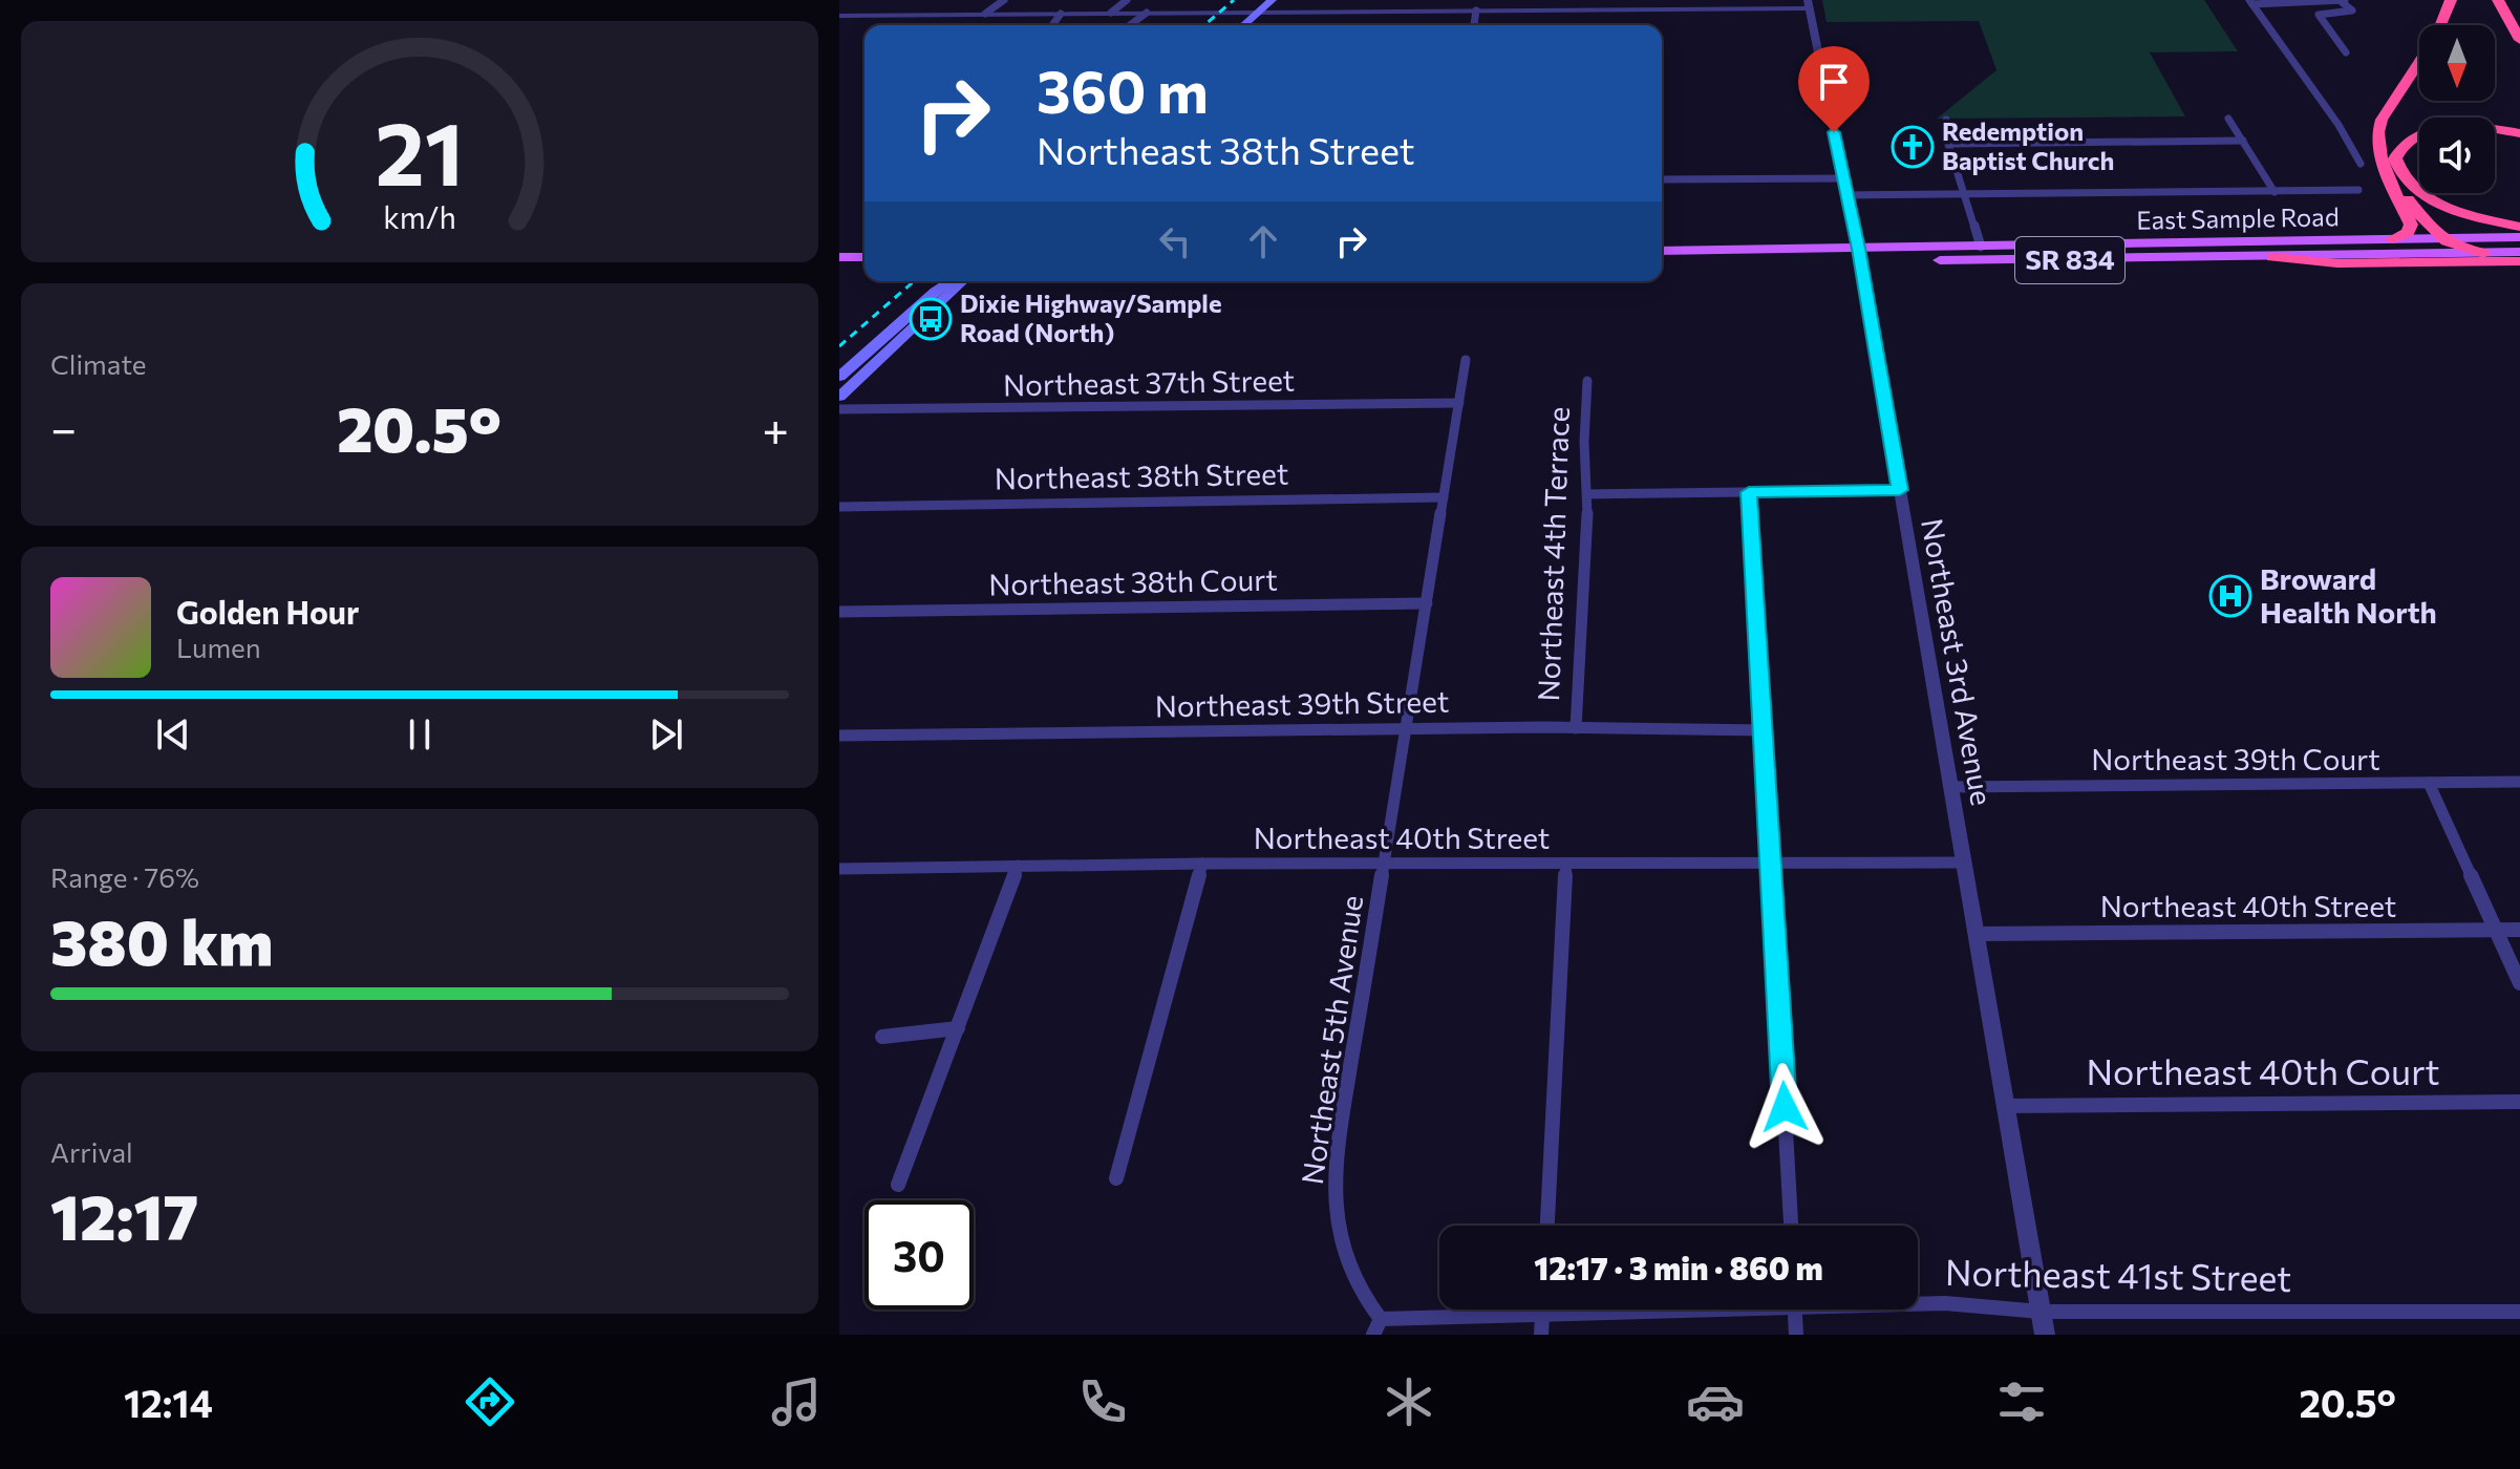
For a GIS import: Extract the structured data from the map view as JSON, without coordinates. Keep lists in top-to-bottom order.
{
  "streets": {
    "main road": ["East Sample Road", "SR 834"],
    "street": [
      "Northeast 37th Street",
      "Northeast 38th Street",
      "Northeast 4th Terrace",
      "Northeast 38th Court",
      "Northeast 3rd Avenue",
      "Northeast 39th Street",
      "Northeast 39th Court",
      "Northeast 40th Street",
      "Northeast 5th Avenue",
      "Northeast 40th Court",
      "Northeast 41st Street"
    ]
  },
  "crossings": [
    ["East Sample Road", "Northeast 3rd Avenue"],
    ["Northeast 37th Street", "Northeast 5th Avenue"],
    ["Northeast 38th Street", "Northeast 5th Avenue"],
    ["Northeast 4th Terrace", "Northeast 39th Street"],
    ["Northeast 38th Court", "Northeast 5th Avenue"],
    ["Northeast 3rd Avenue", "Northeast 39th Court"],
    ["Northeast 3rd Avenue", "Northeast 40th Street"],
    ["Northeast 3rd Avenue", "Northeast 40th Court"],
    ["Northeast 3rd Avenue", "Northeast 41st Street"],
    ["Northeast 39th Street", "Northeast 5th Avenue"],
    ["Northeast 40th Street", "Northeast 5th Avenue"],
    ["Northeast 5th Avenue", "Northeast 41st Street"]
  ],
  "places": {
    "church": ["Redemption Baptist Church"],
    "bus stop": ["Dixie Highway/Sample Road (North)"],
    "hospital": ["Broward Health North"]
  },
  "north": "bottom",
  "page": {
    "turn": ["360 m", "Northeast 38th Street"],
    "tile": [
      "Climate",
      ["Range · 76%", "380 km"],
      ["Arrival", "12:17"]
    ],
    "heat": ["−", "20.5°", "+"],
    "song": ["Golden Hour", "Lumen"],
    "limit": "30",
    "trip": "12:17 · 3 min · 860 m",
    "tabs": ["12:14", "20.5°"],
    "gauge": ["21", "km/h"]
  }
}
